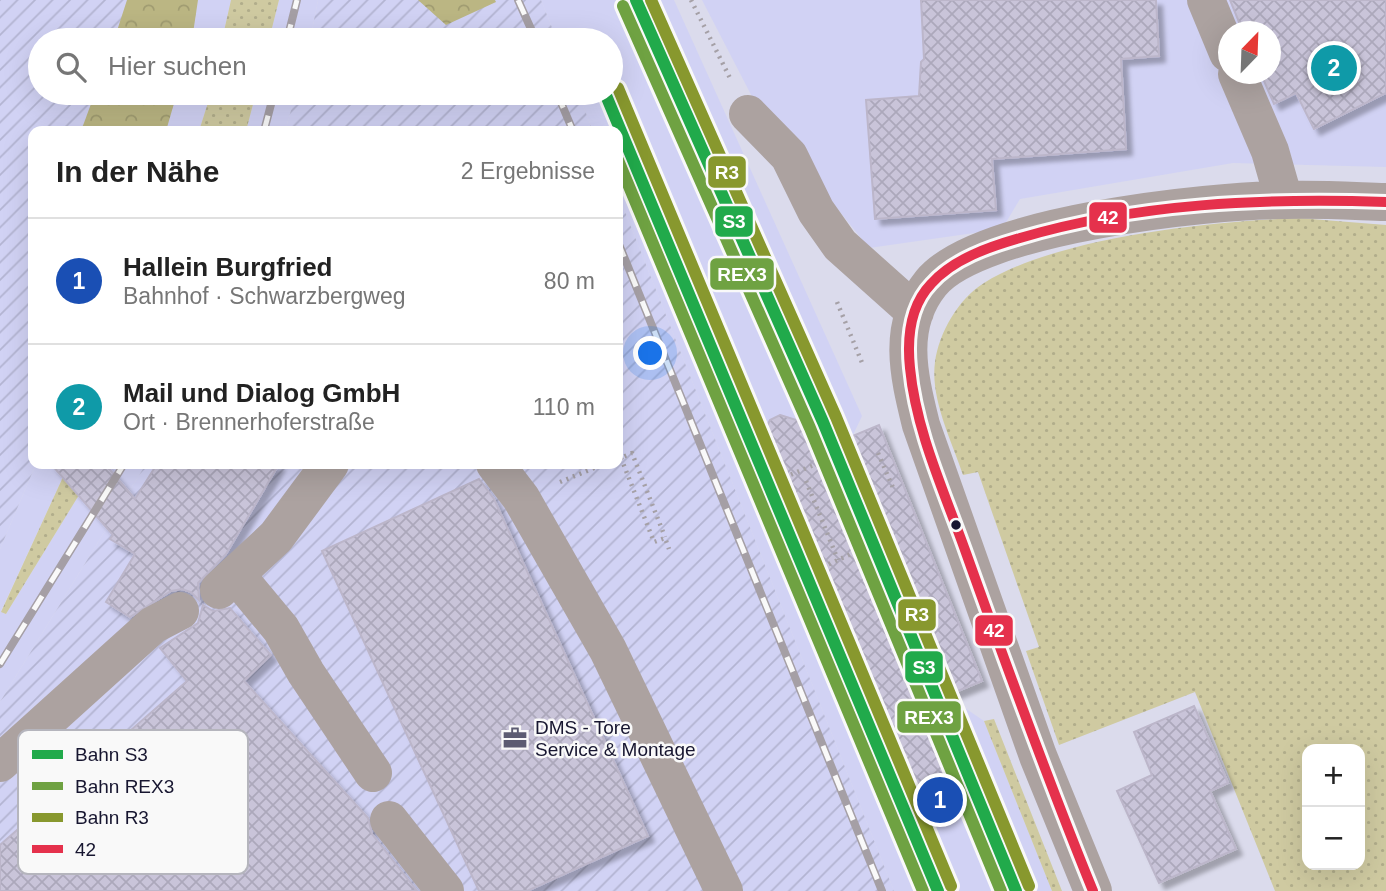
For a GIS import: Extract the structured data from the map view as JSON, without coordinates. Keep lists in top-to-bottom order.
{
  "places": {
    "office": ["DMS - Tore Service & Montage"]
  },
  "lines": [
    "rail line S3",
    "rail line R3",
    "rail line REX3",
    "transit line 42"
  ],
  "legend": [
    "Bahn S3",
    "Bahn REX3",
    "Bahn R3",
    "42"
  ],
  "north": "top right",
  "page": {
    "search": "Hier suchen",
    "pins": ["2", "1"],
    "heading": ["In der Nähe", "2 Ergebnisse"],
    "list": [
      {
        "mark": "1",
        "name": "Hallein Burgfried",
        "note": "Bahnhof · Schwarzbergweg",
        "value": "80 m"
      },
      {
        "mark": "2",
        "name": "Mail und Dialog GmbH",
        "note": "Ort · Brennerhoferstraße",
        "value": "110 m"
      }
    ],
    "map_buttons": ["+", "−"]
  }
}
